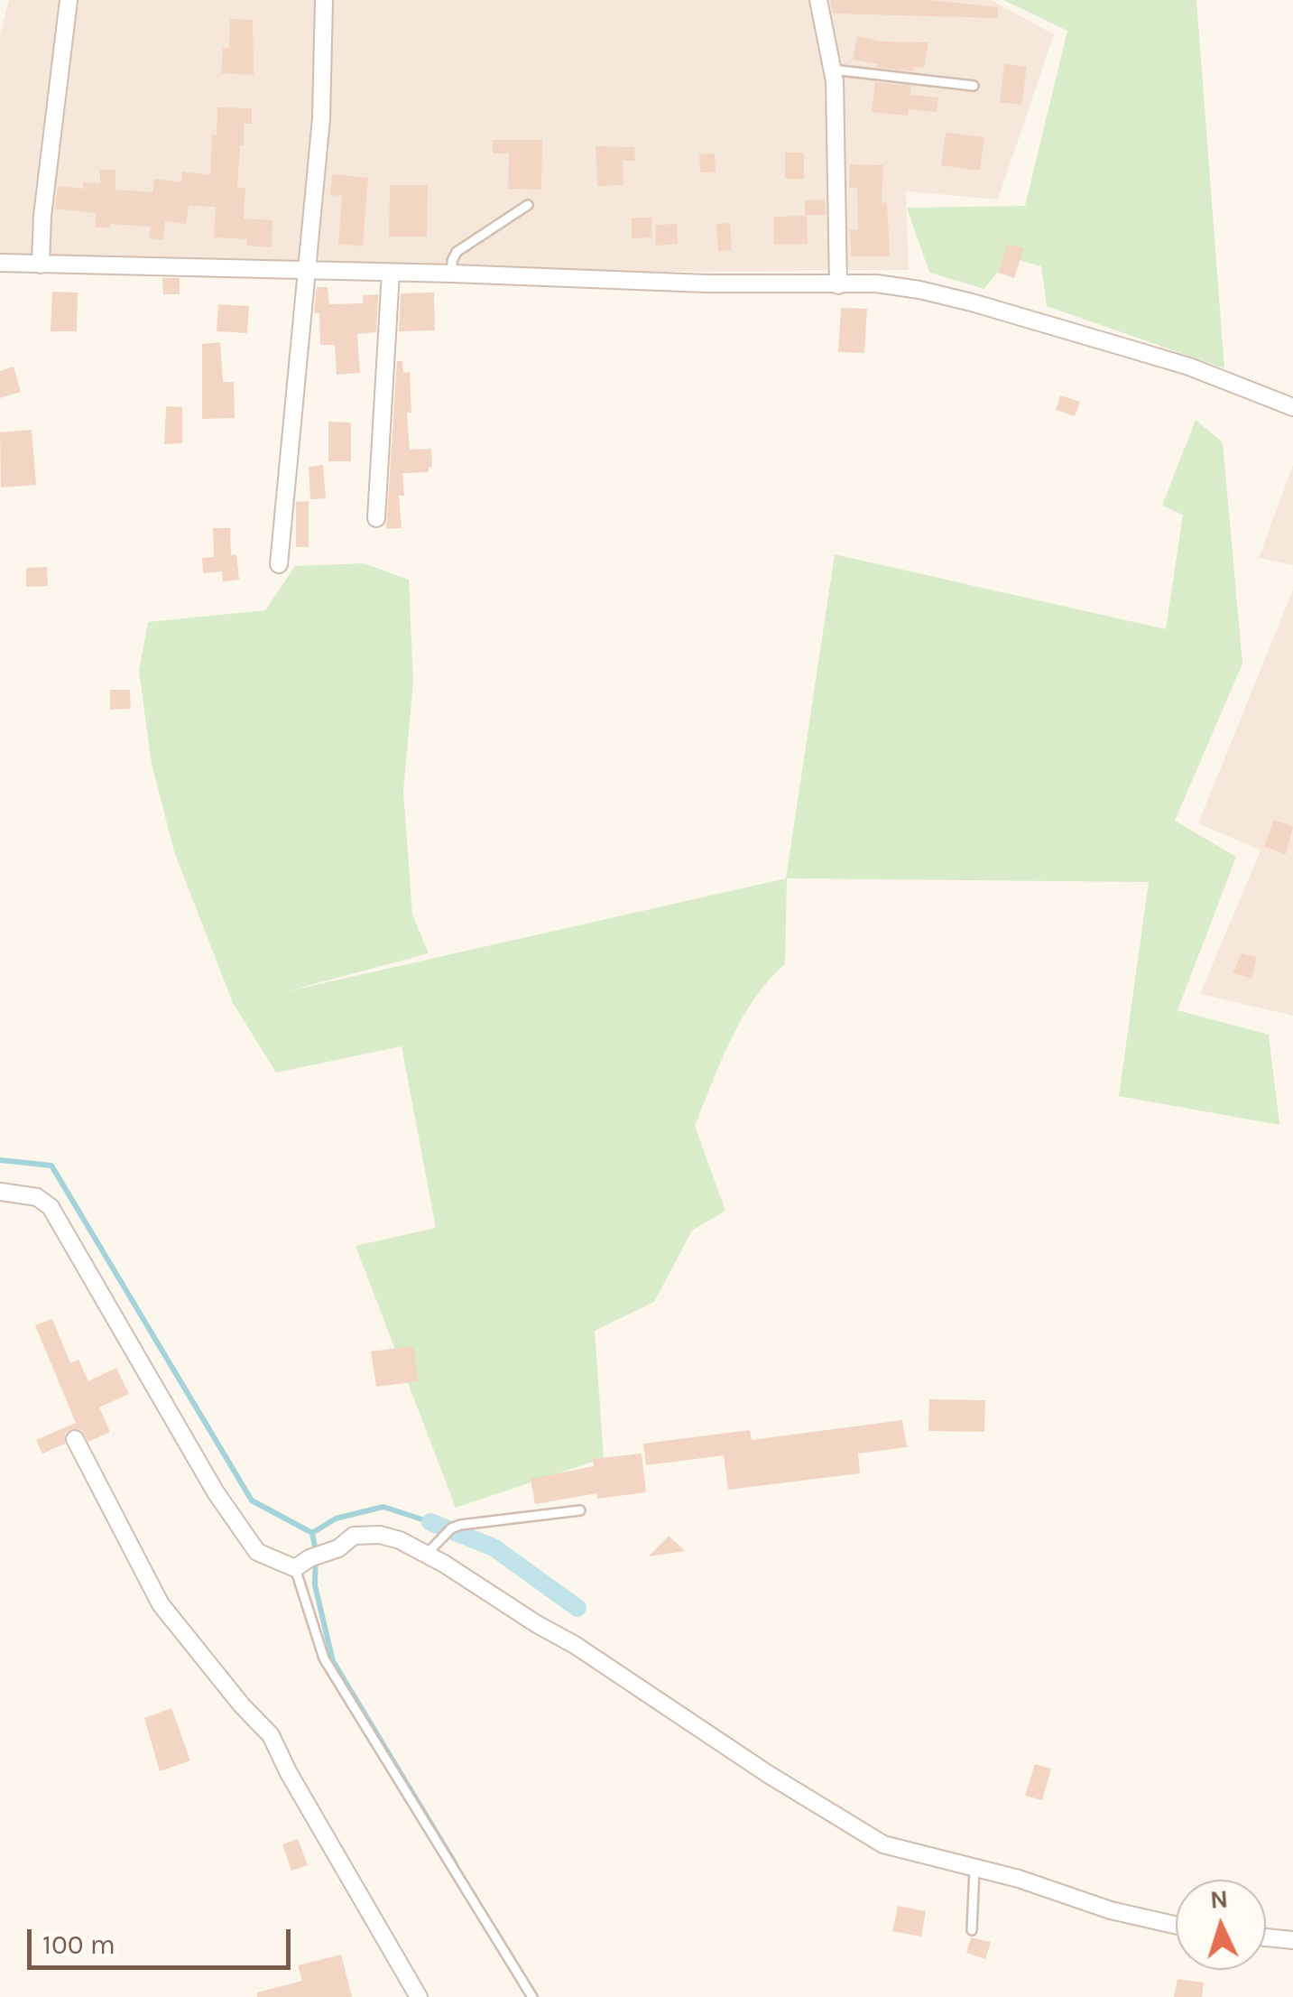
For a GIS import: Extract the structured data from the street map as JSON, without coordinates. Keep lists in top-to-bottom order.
{
  "scale_bar": "100 m",
  "north": "top"
}
